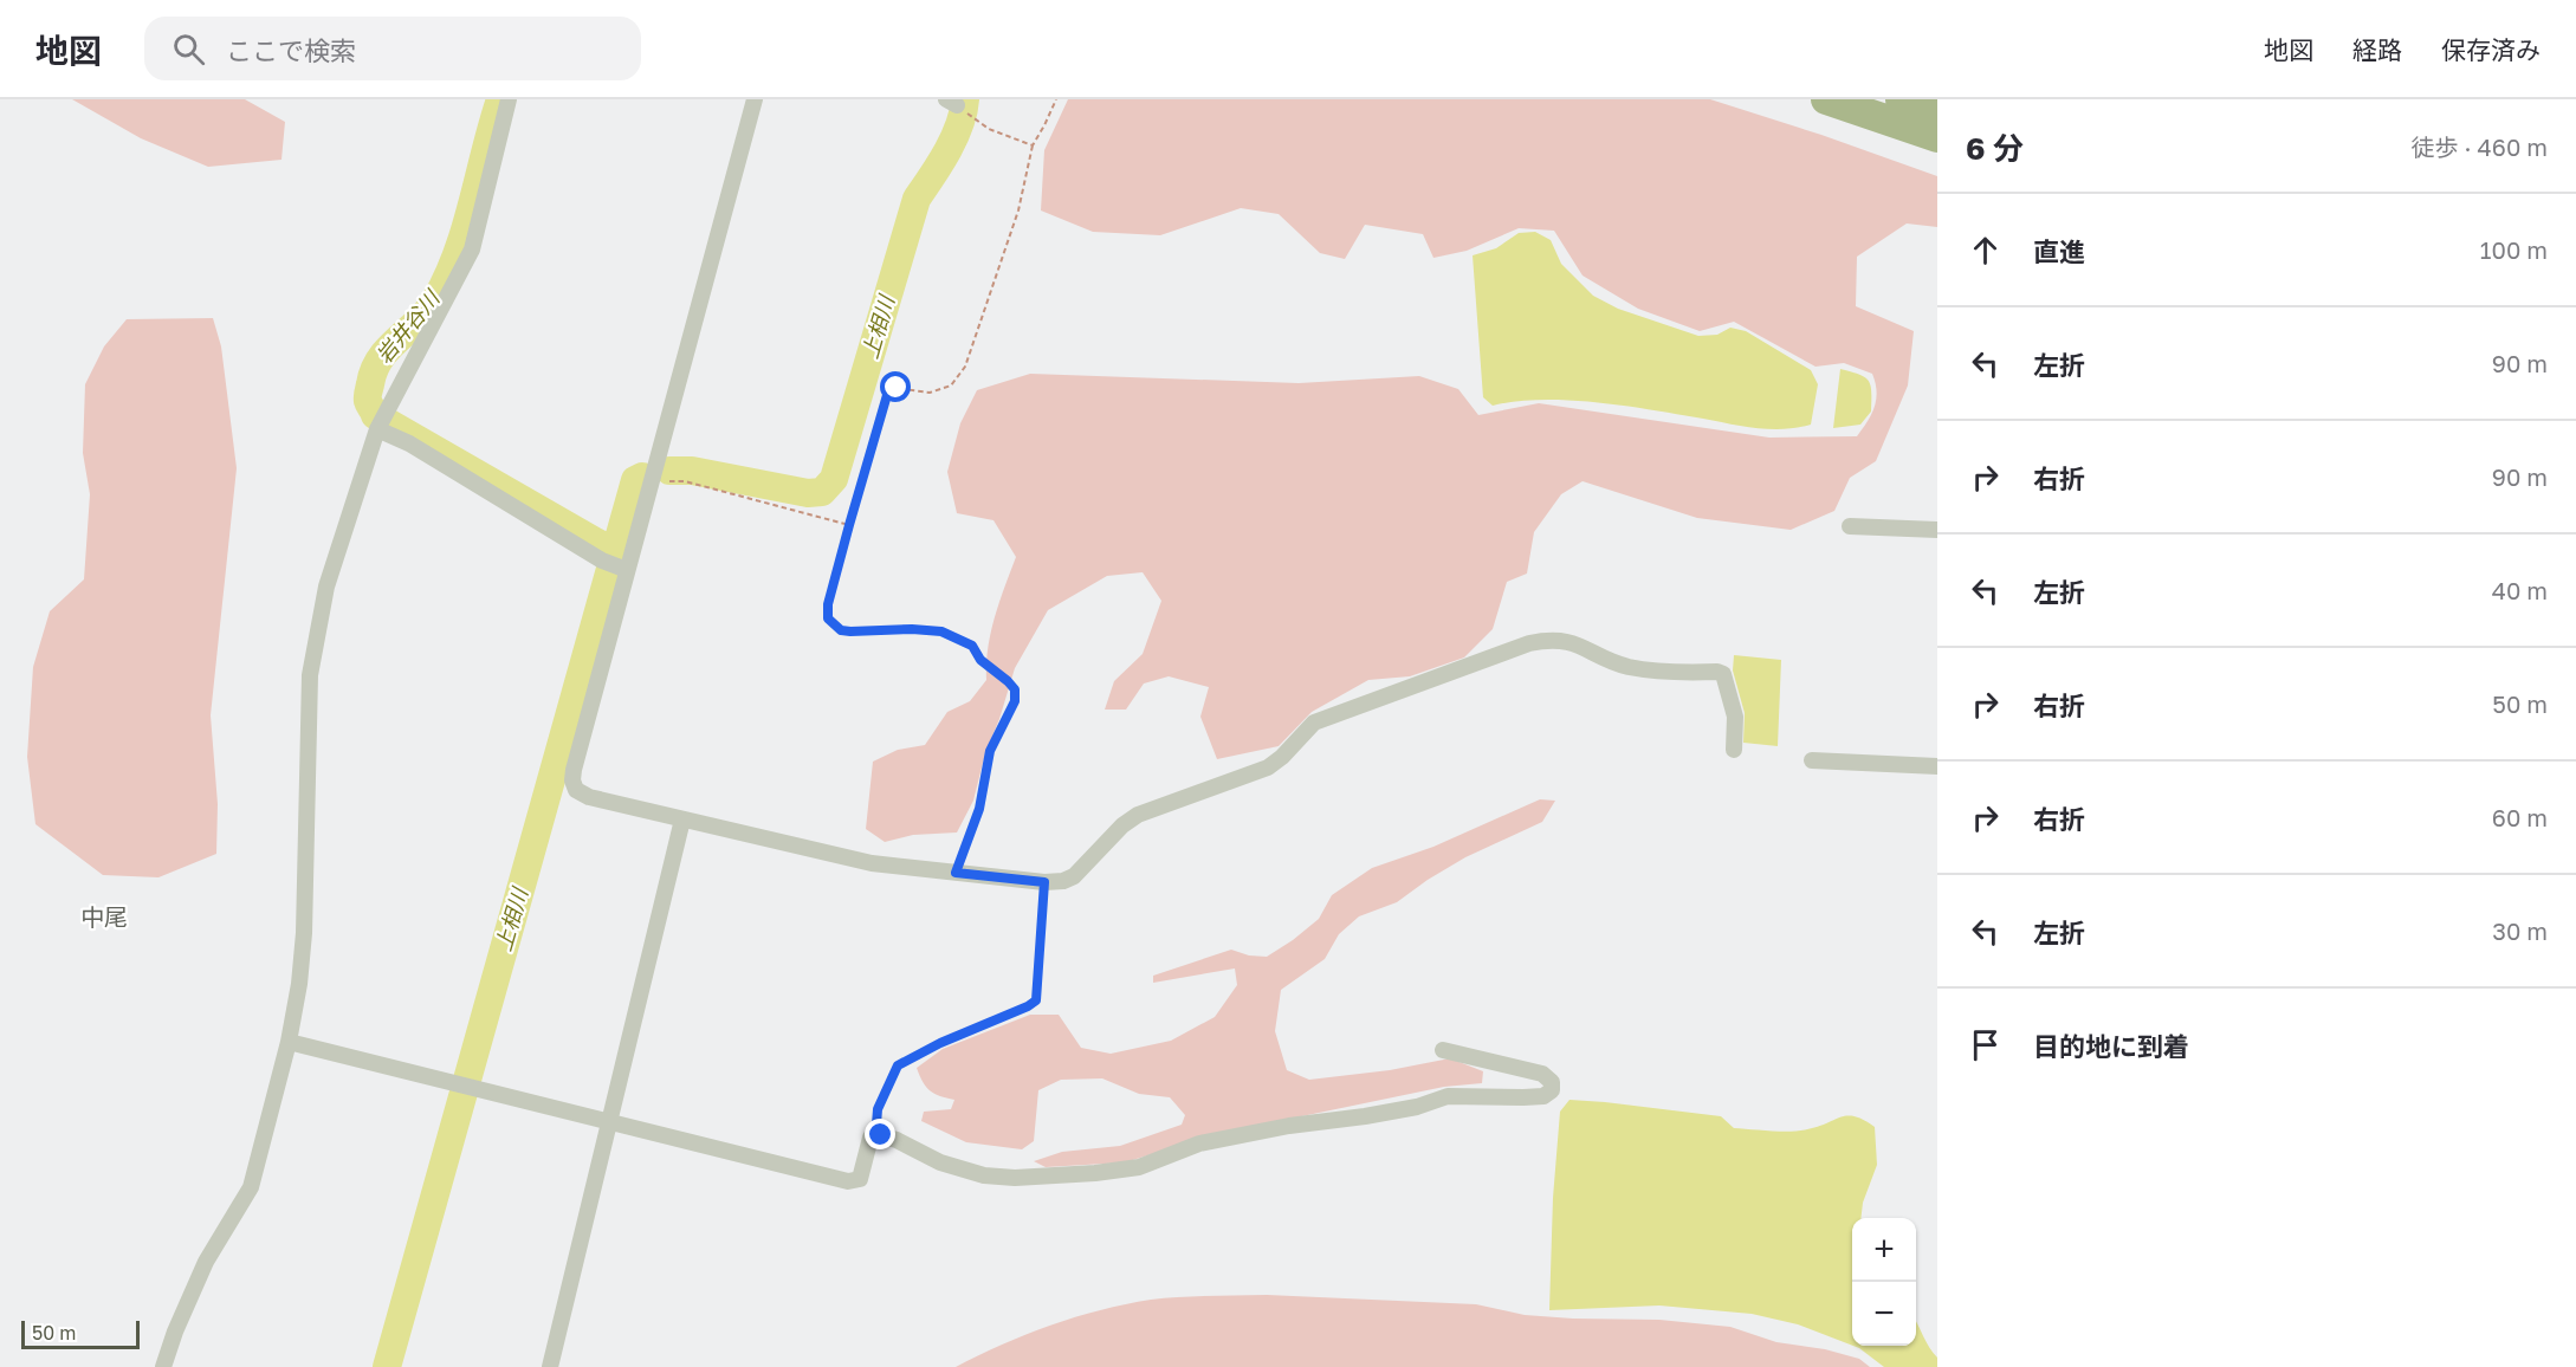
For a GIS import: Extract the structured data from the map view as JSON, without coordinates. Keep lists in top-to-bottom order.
{
  "districts": ["中尾"],
  "water": ["岩井谷川", "上相川"],
  "scale_bar": "50 m",
  "page": {
    "header": "地図",
    "search": "ここで検索",
    "nav": ["地図", "経路", "保存済み"],
    "heading": ["6 分", "徒歩 · 460 m"],
    "list": [
      ["直進", "100 m"],
      ["左折", "90 m"],
      ["右折", "90 m"],
      ["左折", "40 m"],
      ["右折", "50 m"],
      ["右折", "60 m"],
      ["左折", "30 m"],
      "目的地に到着"
    ],
    "map_buttons": ["+", "−"],
    "scale": "50 m"
  }
}
